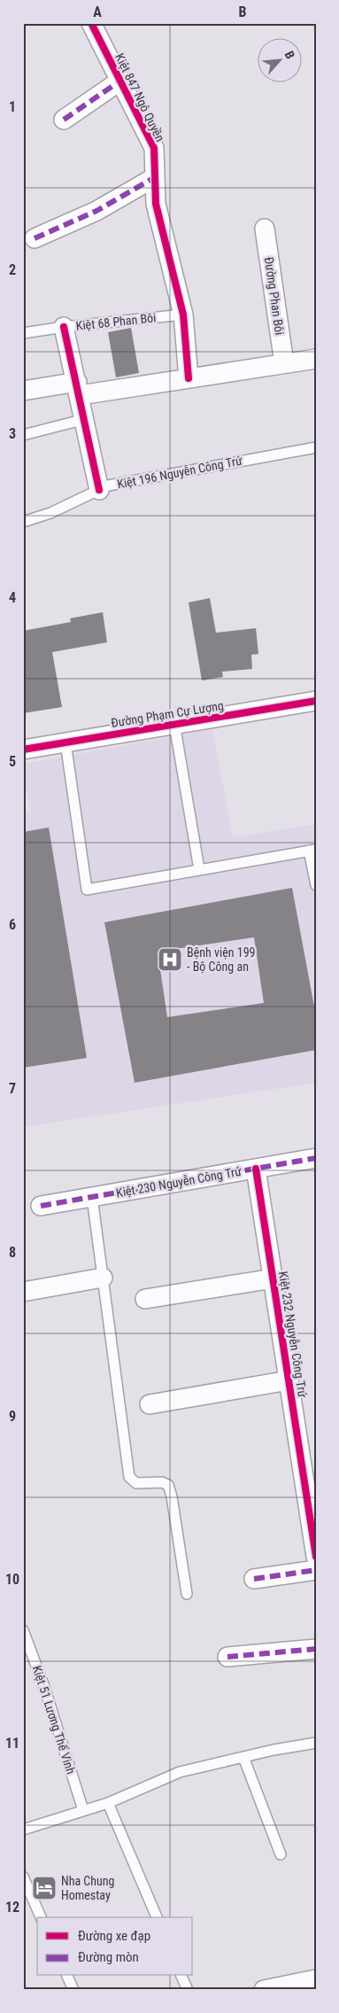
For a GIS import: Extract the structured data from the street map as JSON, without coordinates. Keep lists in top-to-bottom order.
{
  "streets": {
    "street": [
      "Kiệt 847 Ngô Quyền",
      "Đường Phan Bôi",
      "Đường Phạm Cự Lượng",
      "Kiệt 230 Nguyễn Công Trứ",
      "Kiệt 232 Nguyễn Công Trứ"
    ],
    "lane": ["Kiệt 68 Phan Bôi", "Kiệt 196 Nguyễn Công Trứ", "Kiệt 51 Lương Thế Vinh"]
  },
  "crossings": [
    ["Kiệt 847 Ngô Quyền", "Kiệt 68 Phan Bôi"],
    ["Kiệt 230 Nguyễn Công Trứ", "Kiệt 232 Nguyễn Công Trứ"]
  ],
  "places": {
    "hospital": ["Bệnh viện 199 - Bộ Công an"],
    "hotel": ["Nha Chung Homestay"]
  },
  "legend": ["Đường xe đạp", "Đường mòn"],
  "north": "top right",
  "grid": {
    "columns": ["A", "B"],
    "rows": [
      "1",
      "2",
      "3",
      "4",
      "5",
      "6",
      "7",
      "8",
      "9",
      "10",
      "11",
      "12"
    ]
  }
}
